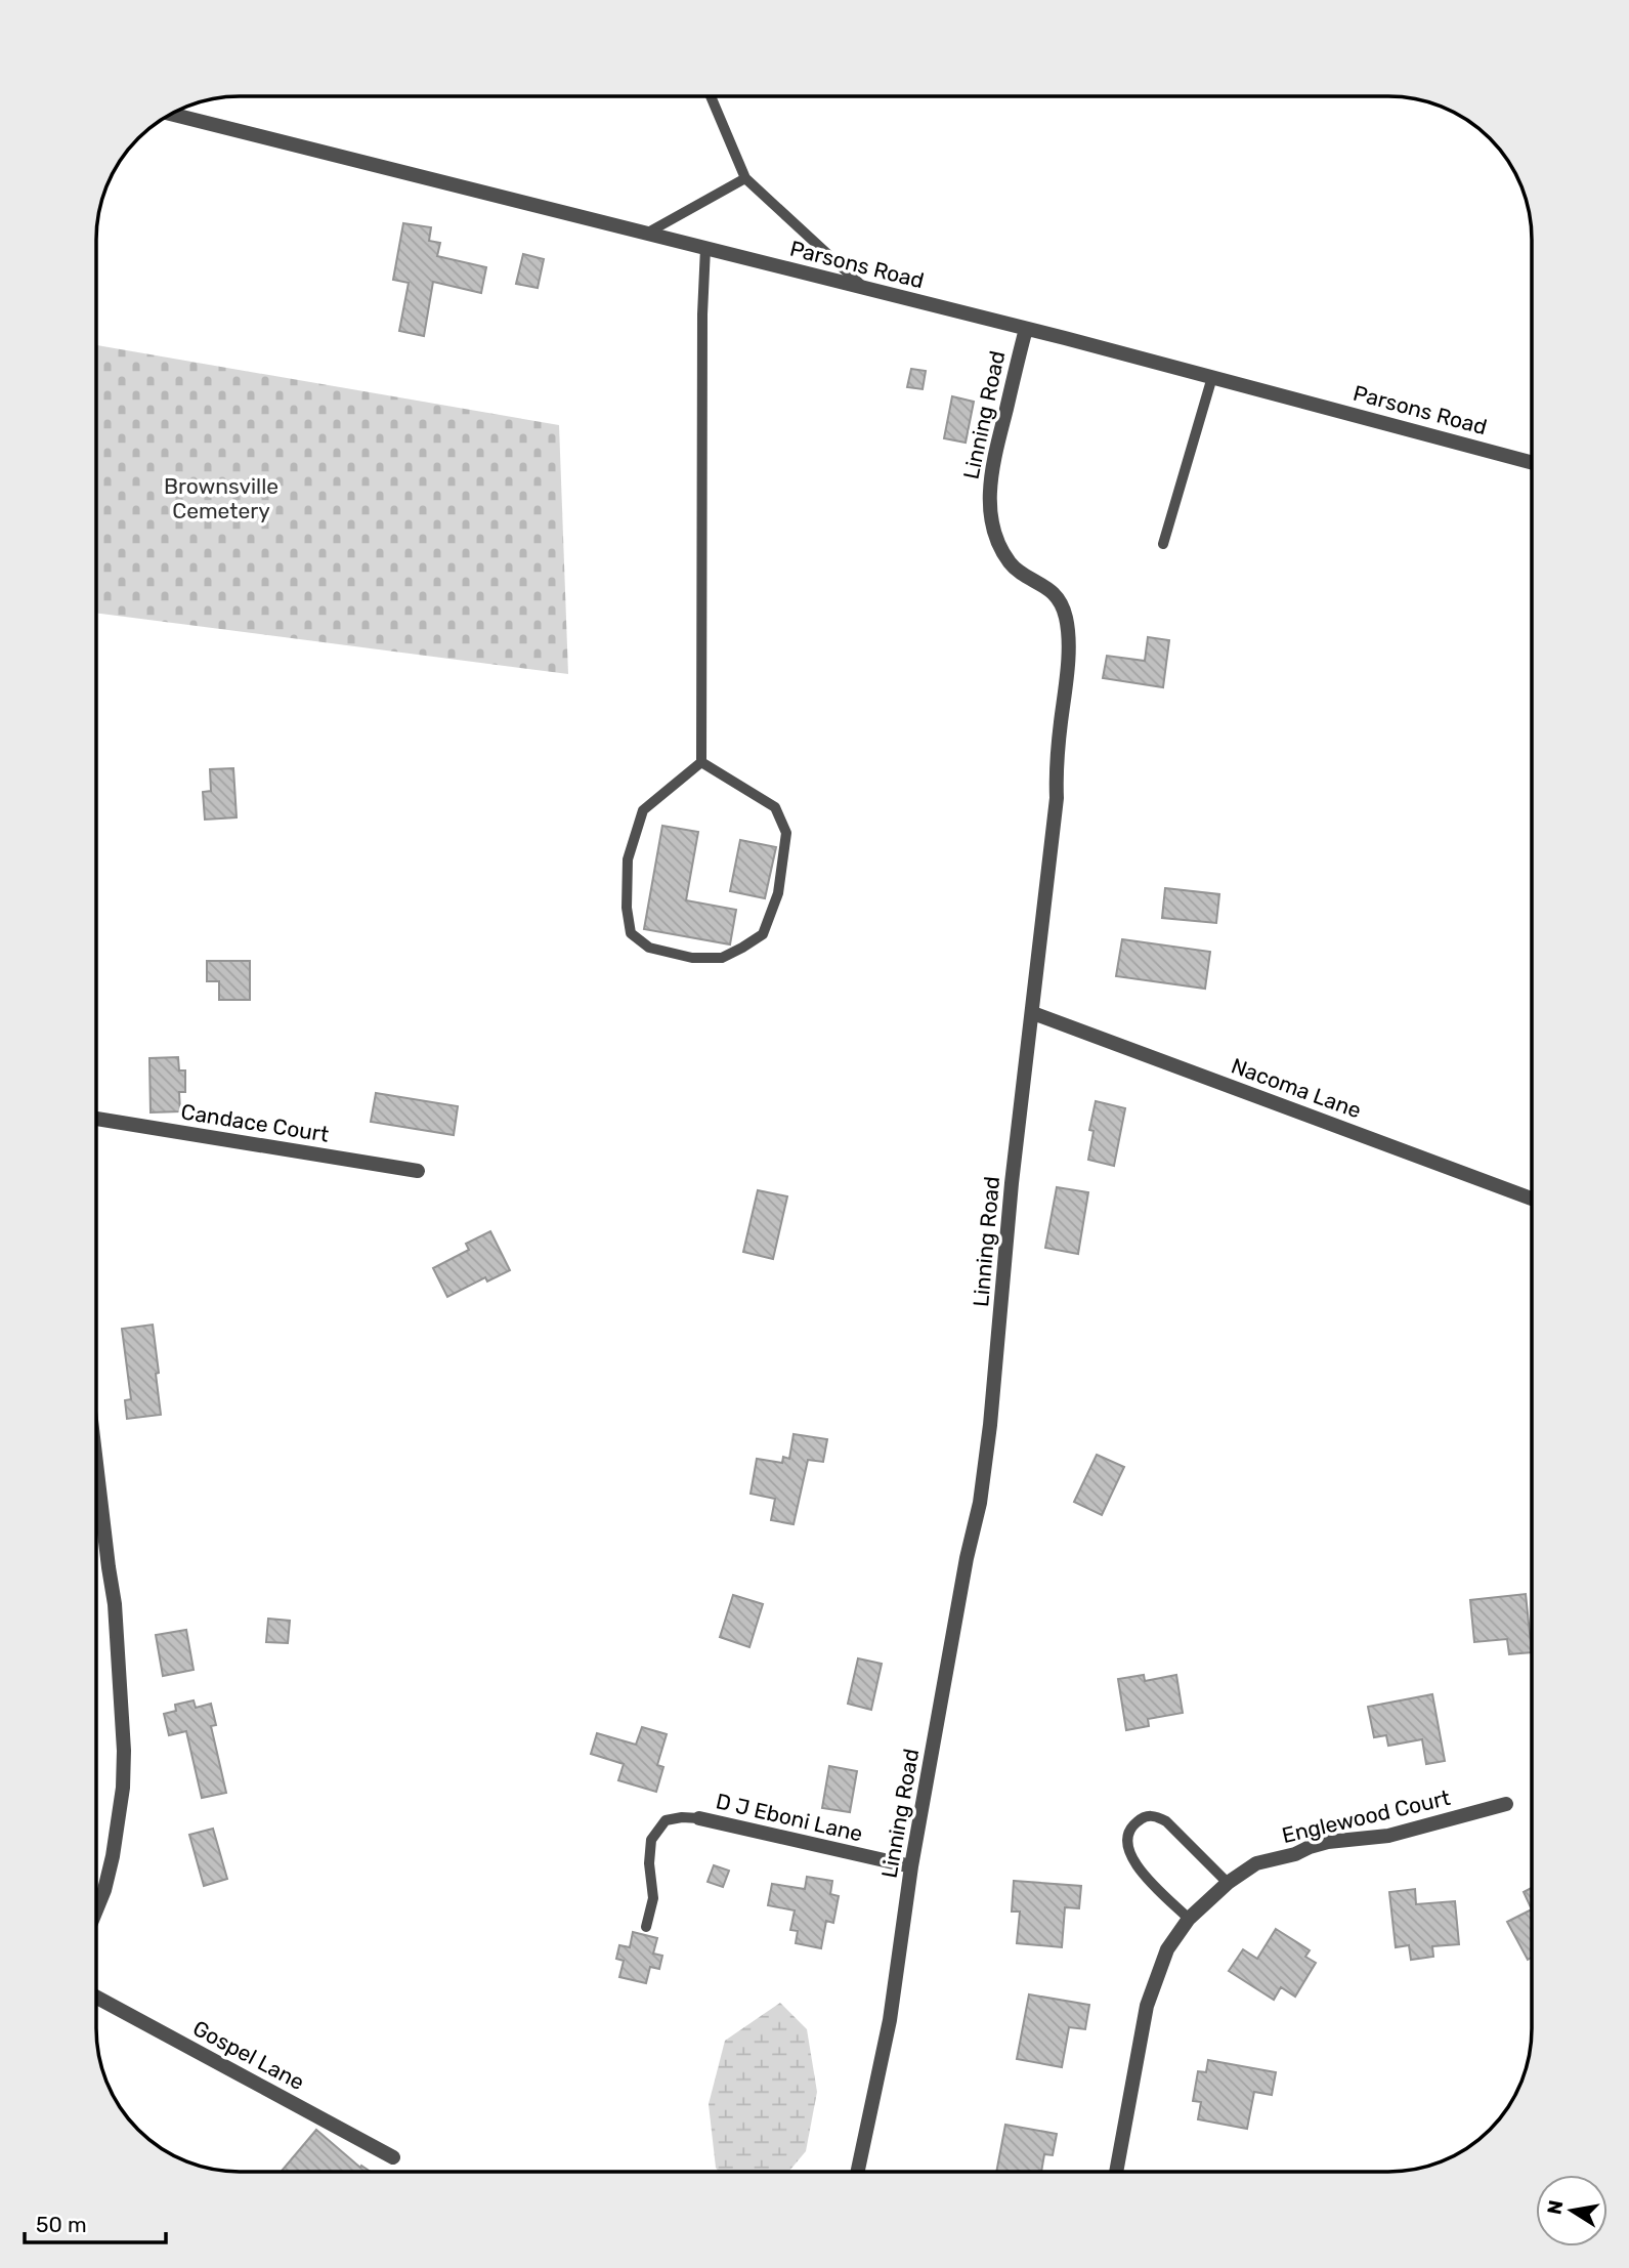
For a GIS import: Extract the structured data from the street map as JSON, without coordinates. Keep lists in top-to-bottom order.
{
  "streets": {
    "street": [
      "Parsons Road",
      "Linning Road",
      "Nacoma Lane",
      "Candace Court",
      "Englewood Court",
      "D J Eboni Lane",
      "Gospel Lane"
    ]
  },
  "crossings": [
    ["Parsons Road", "Linning Road"],
    ["Linning Road", "Nacoma Lane"],
    ["Linning Road", "D J Eboni Lane"]
  ],
  "parks": ["Brownsville Cemetery"],
  "scale_bar": "50 m",
  "north": "left"
}
